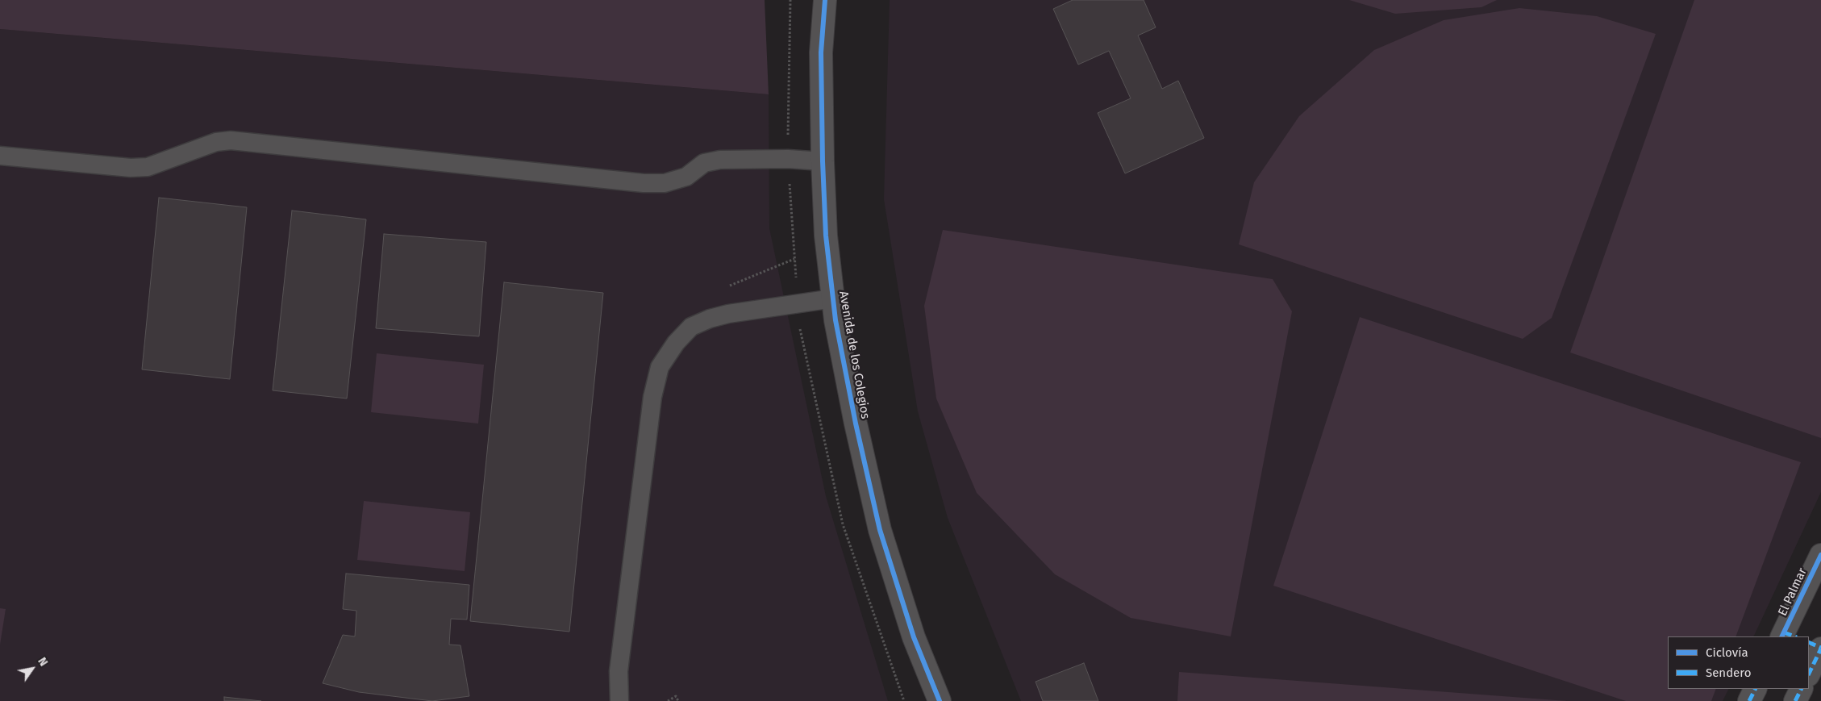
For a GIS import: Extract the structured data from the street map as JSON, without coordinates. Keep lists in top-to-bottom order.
{
  "streets": {
    "street": ["Avenida de los Colegios", "El Palmar"]
  },
  "legend": ["Ciclovía", "Sendero"],
  "north": "top right"
}
